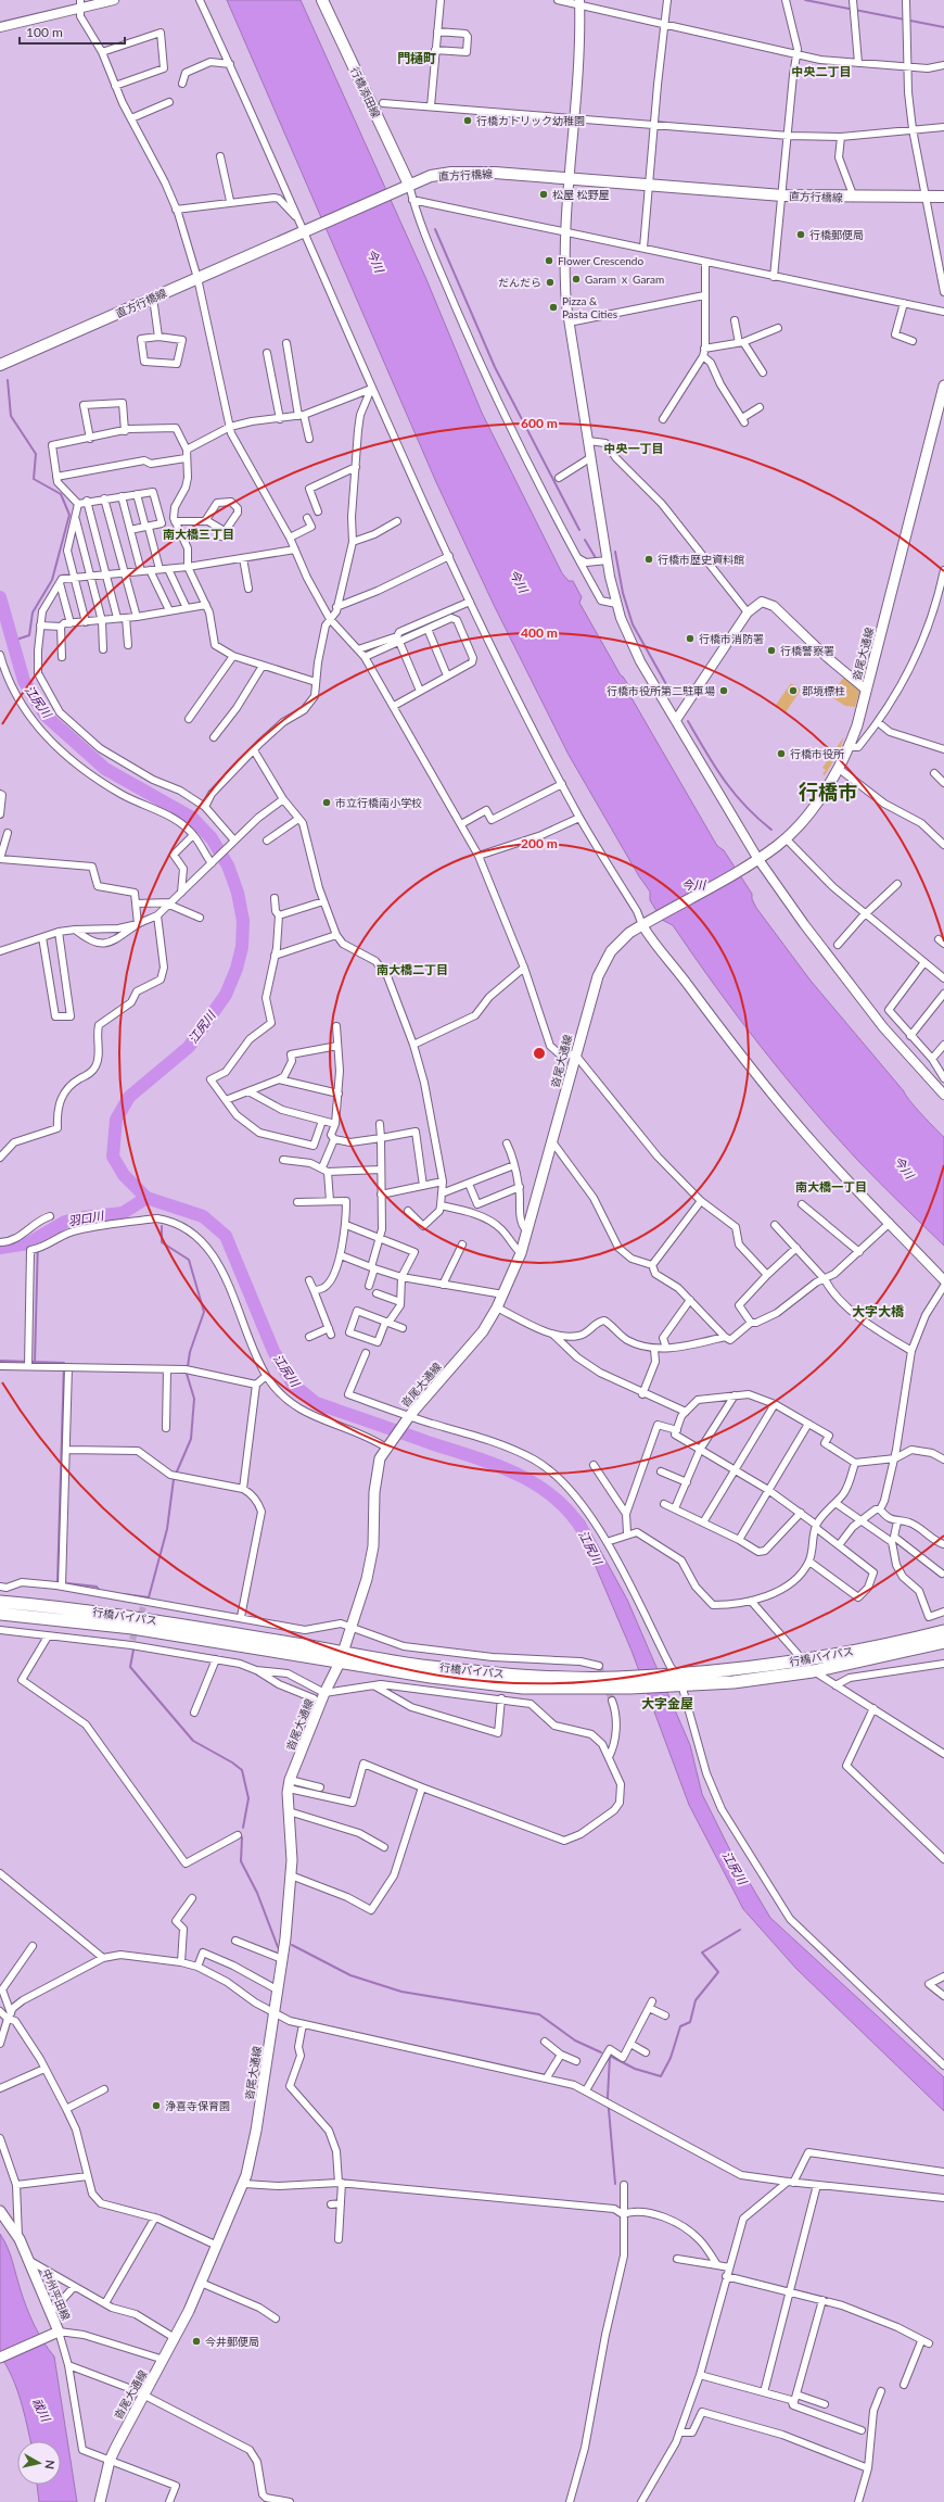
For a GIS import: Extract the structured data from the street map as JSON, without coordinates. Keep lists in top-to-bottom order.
{
  "streets": {
    "highway": ["行橋バイパス"],
    "main road": [
      "行橋添田線",
      "直方行橋線",
      "沓尾大通線",
      "中州平田線"
    ]
  },
  "crossings": [
    ["行橋添田線", "直方行橋線"],
    ["沓尾大通線", "行橋バイパス"]
  ],
  "districts": [
    "門樋町",
    "中央二丁目",
    "中央一丁目",
    "南大橋三丁目",
    "行橋市",
    "南大橋二丁目",
    "南大橋一丁目",
    "大字大橋",
    "大字金屋"
  ],
  "water": [
    "今川",
    "江尻川",
    "羽口川",
    "祓川"
  ],
  "places": [
    "行橋カトリック幼稚園",
    "松屋 松野屋",
    "行橋郵便局",
    "Flower Crescendo",
    "Garam ｘ Garam",
    "だんだら",
    "Pizza & Pasta Cities",
    "行橋市歴史資料館",
    "行橋市消防署",
    "行橋警察署",
    "行橋市役所第二駐車場",
    "郡境標柱",
    "行橋市役所",
    "市立行橋南小学校",
    "浄喜寺保育園",
    "今井郵便局"
  ],
  "scale_bar": "100 m",
  "north": "right",
  "rings": ["600 m", "400 m", "200 m"]
}
